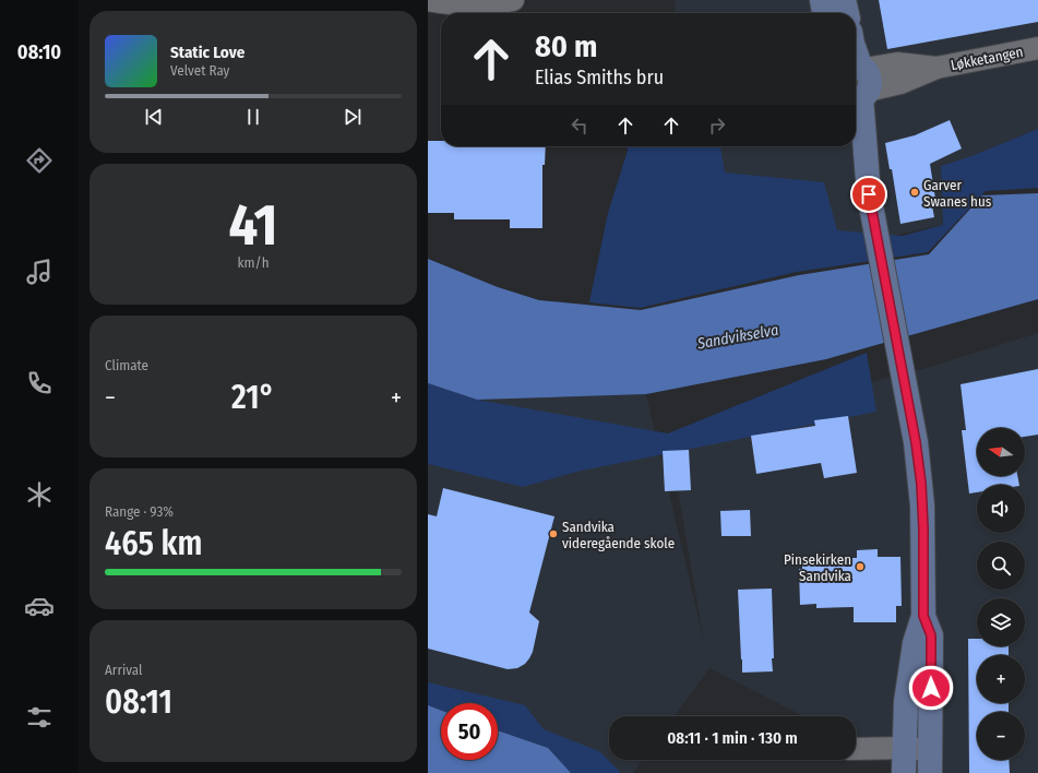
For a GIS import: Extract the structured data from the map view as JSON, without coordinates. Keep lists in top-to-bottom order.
{
  "streets": {
    "street": ["Løkketangen"]
  },
  "water": ["Sandvikselva"],
  "places": ["Garver Swanes hus", "Sandvika videregående skole", "Pinsekirken Sandvika"],
  "north": "left",
  "page": {
    "tabs": "08:10",
    "turn": ["80 m", "Elias Smiths bru"],
    "song": ["Static Love", "Velvet Ray"],
    "tile": [
      ["41", "km/h"],
      "Climate",
      ["Range · 93%", "465 km"],
      ["Arrival", "08:11"]
    ],
    "heat": ["−", "21°", "+"],
    "map_buttons": ["+", "−"],
    "limit": "50",
    "trip": "08:11 · 1 min · 130 m"
  }
}
